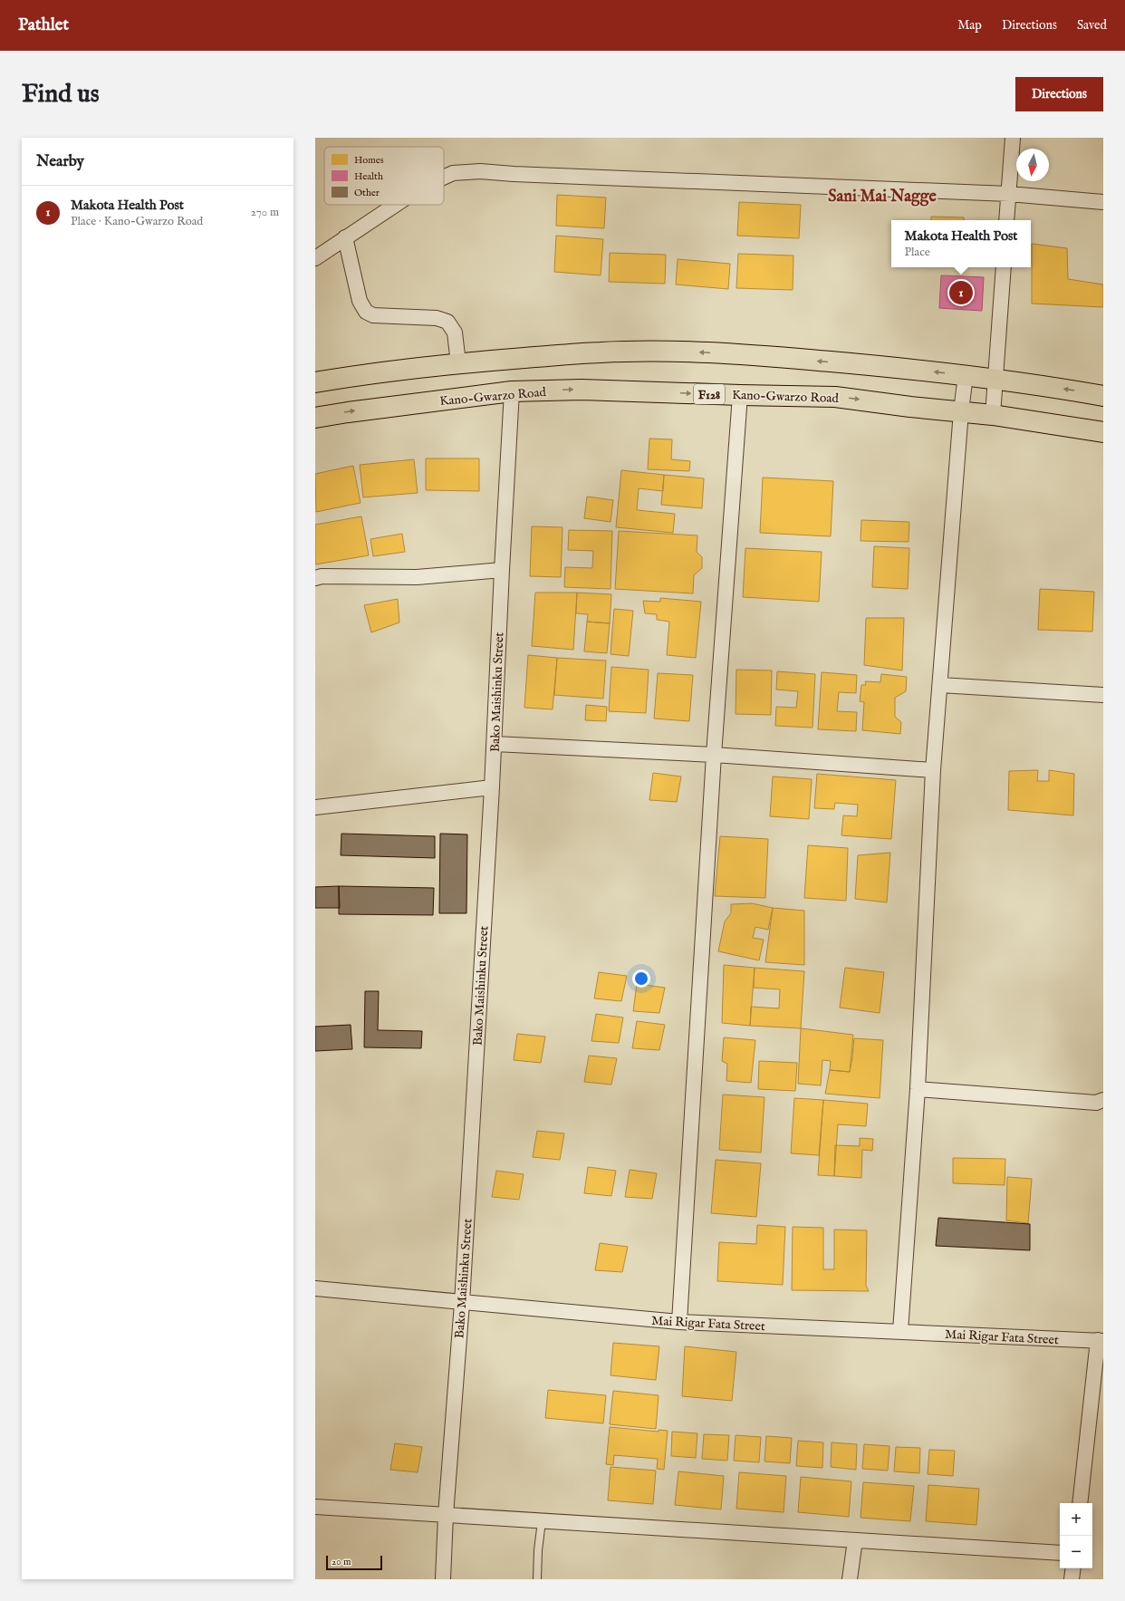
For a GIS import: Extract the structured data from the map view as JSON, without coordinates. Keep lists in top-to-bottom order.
{
  "streets": {
    "main road": ["F128", "Kano-Gwarzo Road"],
    "street": ["Bako Maishinku Street", "Mai Rigar Fata Street"]
  },
  "crossings": [
    ["Kano-Gwarzo Road", "Bako Maishinku Street"],
    ["Bako Maishinku Street", "Mai Rigar Fata Street"]
  ],
  "districts": ["Sani Mai Nagge"],
  "legend": ["Homes", "Health", "Other"],
  "scale_bar": "20 m",
  "north": "bottom",
  "page": {
    "header": "Pathlet",
    "nav": ["Map", "Directions", "Saved"],
    "buttons": "Directions",
    "title": "Find us",
    "heading": "Nearby",
    "list": [
      {
        "mark": "1",
        "name": "Makota Health Post",
        "note": "Place · Kano-Gwarzo Road",
        "value": "270 m"
      }
    ],
    "popup": ["Makota Health Post", "Place"],
    "pins": "1",
    "map_buttons": ["+", "−"],
    "scale": "20 m"
  }
}
